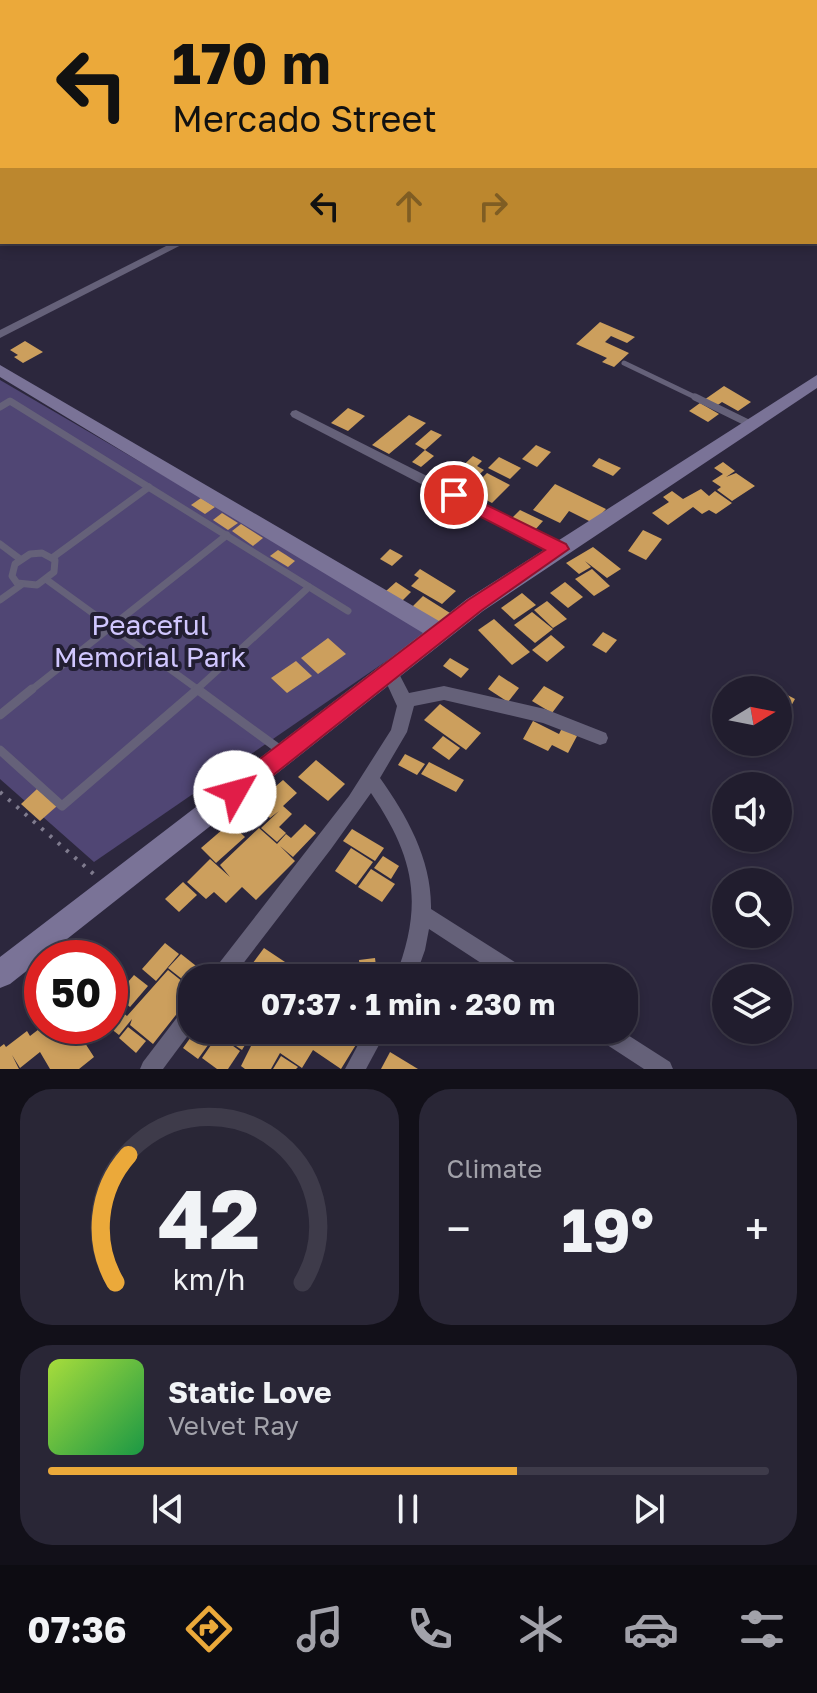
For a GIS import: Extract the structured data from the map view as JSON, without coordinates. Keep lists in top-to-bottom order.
{
  "parks": ["Peaceful Memorial Park"],
  "north": "right",
  "page": {
    "turn": ["170 m", "Mercado Street"],
    "limit": "50",
    "trip": "07:37 · 1 min · 230 m",
    "tile": "Climate",
    "heat": ["−", "19°", "+"],
    "song": ["Static Love", "Velvet Ray"],
    "tabs": "07:36",
    "gauge": ["42", "km/h"]
  }
}
